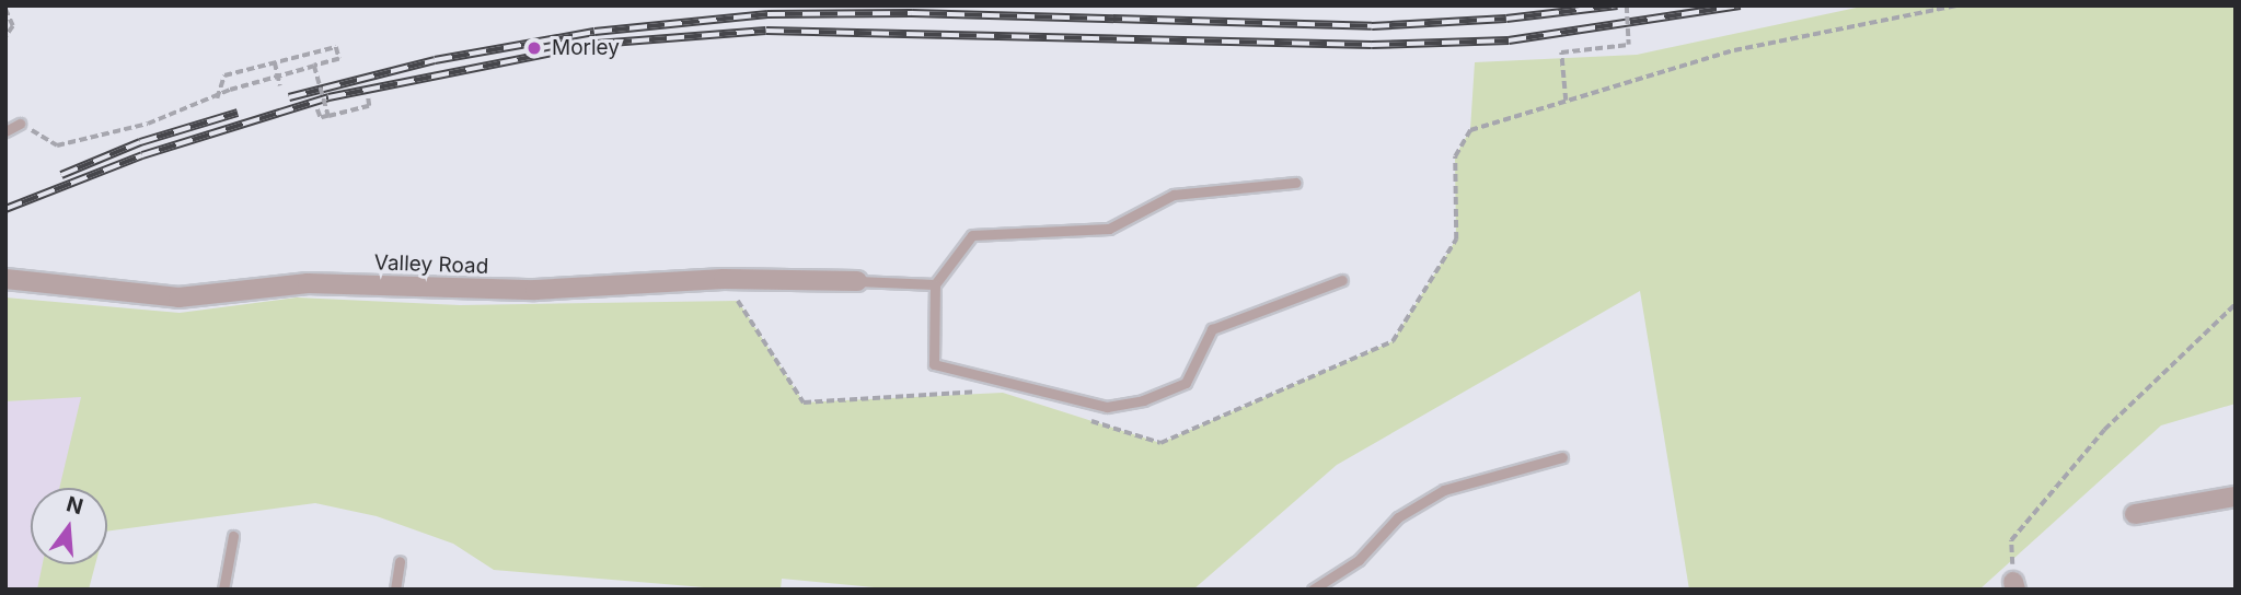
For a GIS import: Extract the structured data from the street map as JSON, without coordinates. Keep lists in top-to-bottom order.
{
  "streets": {
    "street": ["Valley Road"]
  },
  "places": ["Morley"],
  "north": "top"
}
